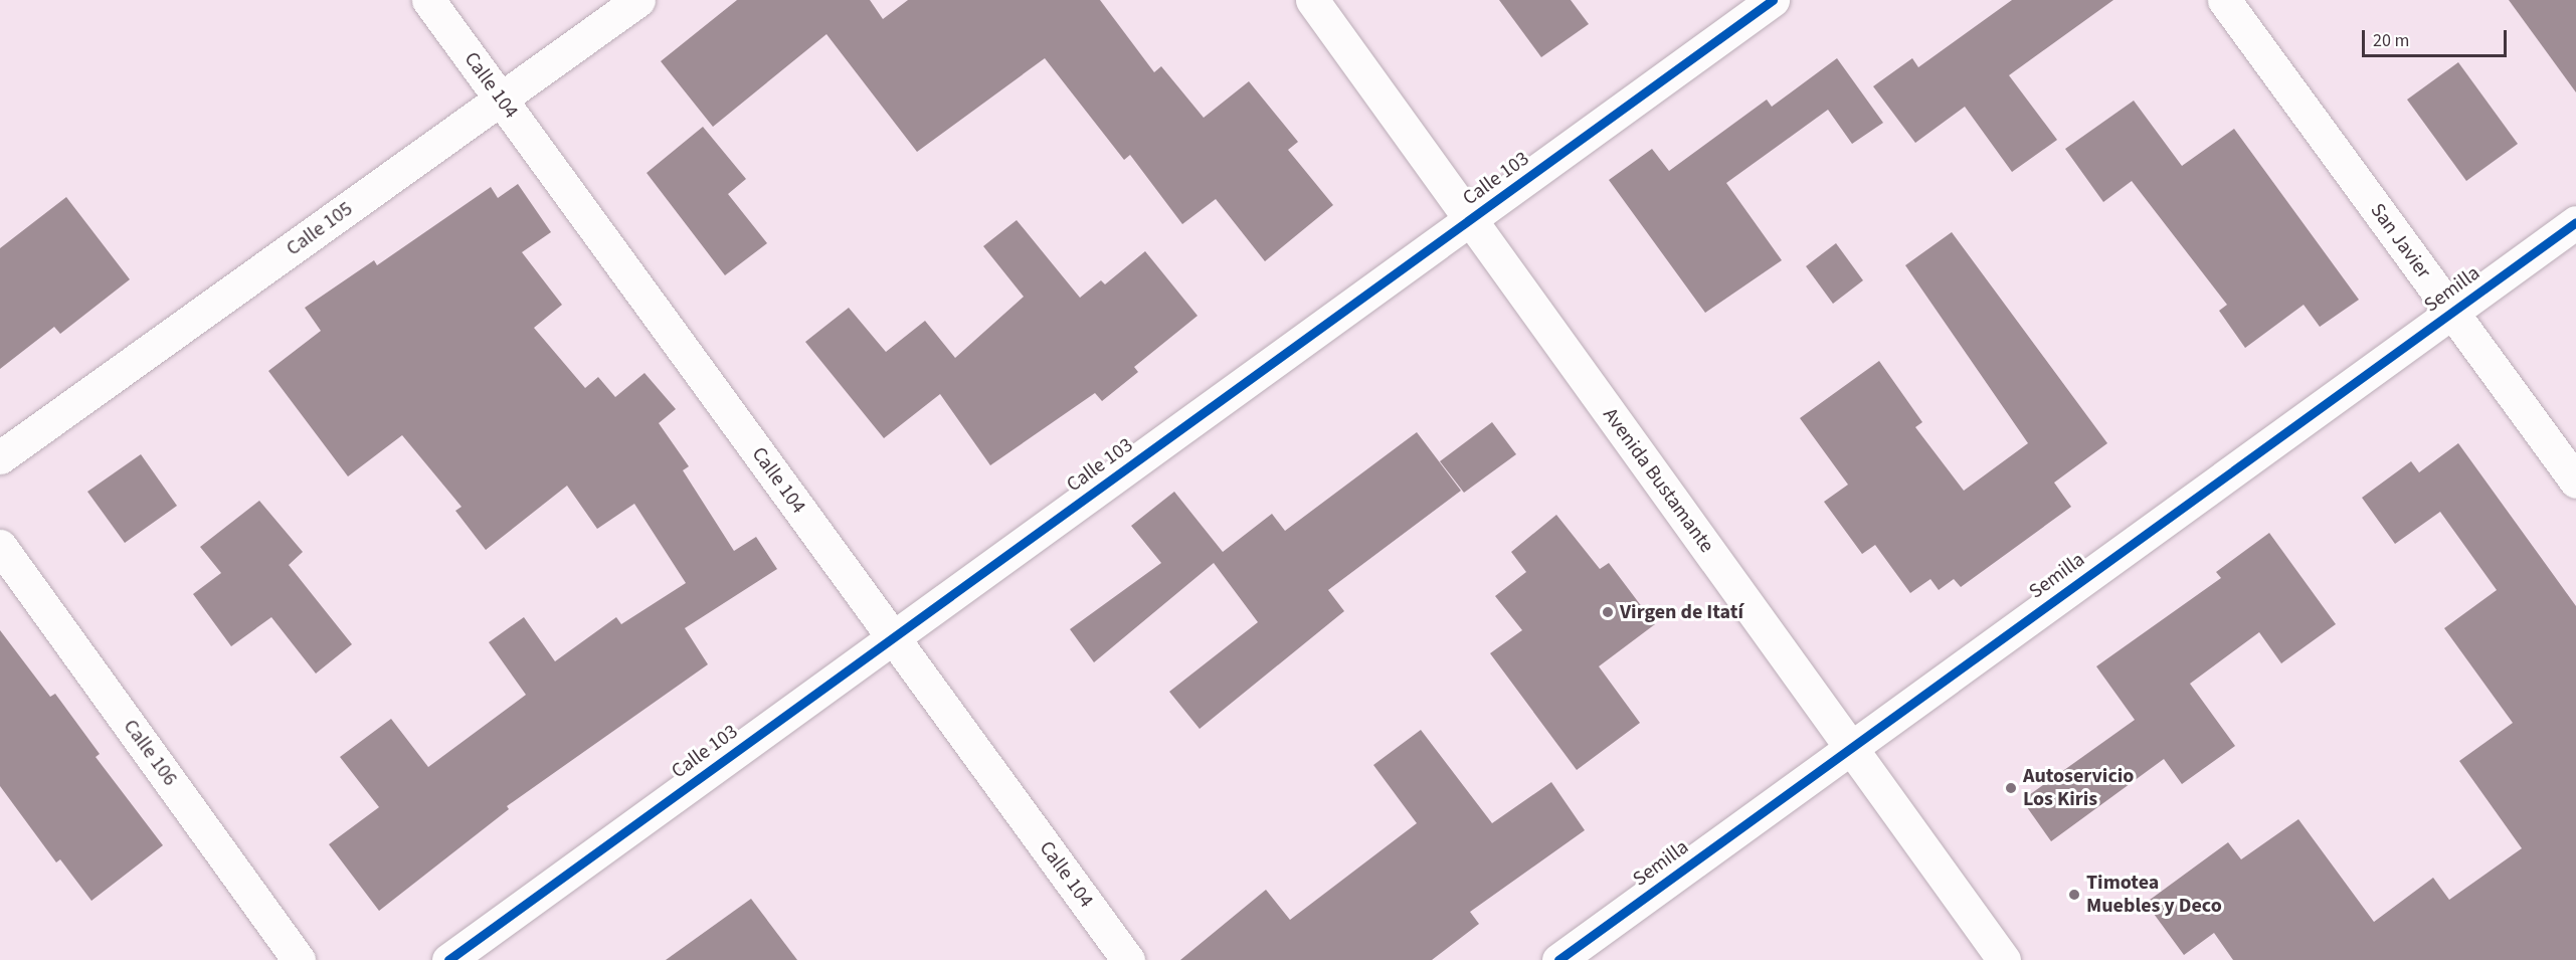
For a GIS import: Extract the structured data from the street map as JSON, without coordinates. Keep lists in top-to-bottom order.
{
  "streets": {
    "street": [
      "Calle 104",
      "Calle 103",
      "Calle 105",
      "San Javier",
      "Semilla",
      "Avenida Bustamante",
      "Calle 106"
    ]
  },
  "crossings": [
    ["Calle 104", "Calle 103"],
    ["Calle 104", "Calle 105"],
    ["Calle 103", "Avenida Bustamante"],
    ["San Javier", "Semilla"],
    ["Semilla", "Avenida Bustamante"]
  ],
  "places": ["Virgen de Itatí", "Autoservicio Los Kiris", "Timotea Muebles y Deco"],
  "scale_bar": "20 m"
}
